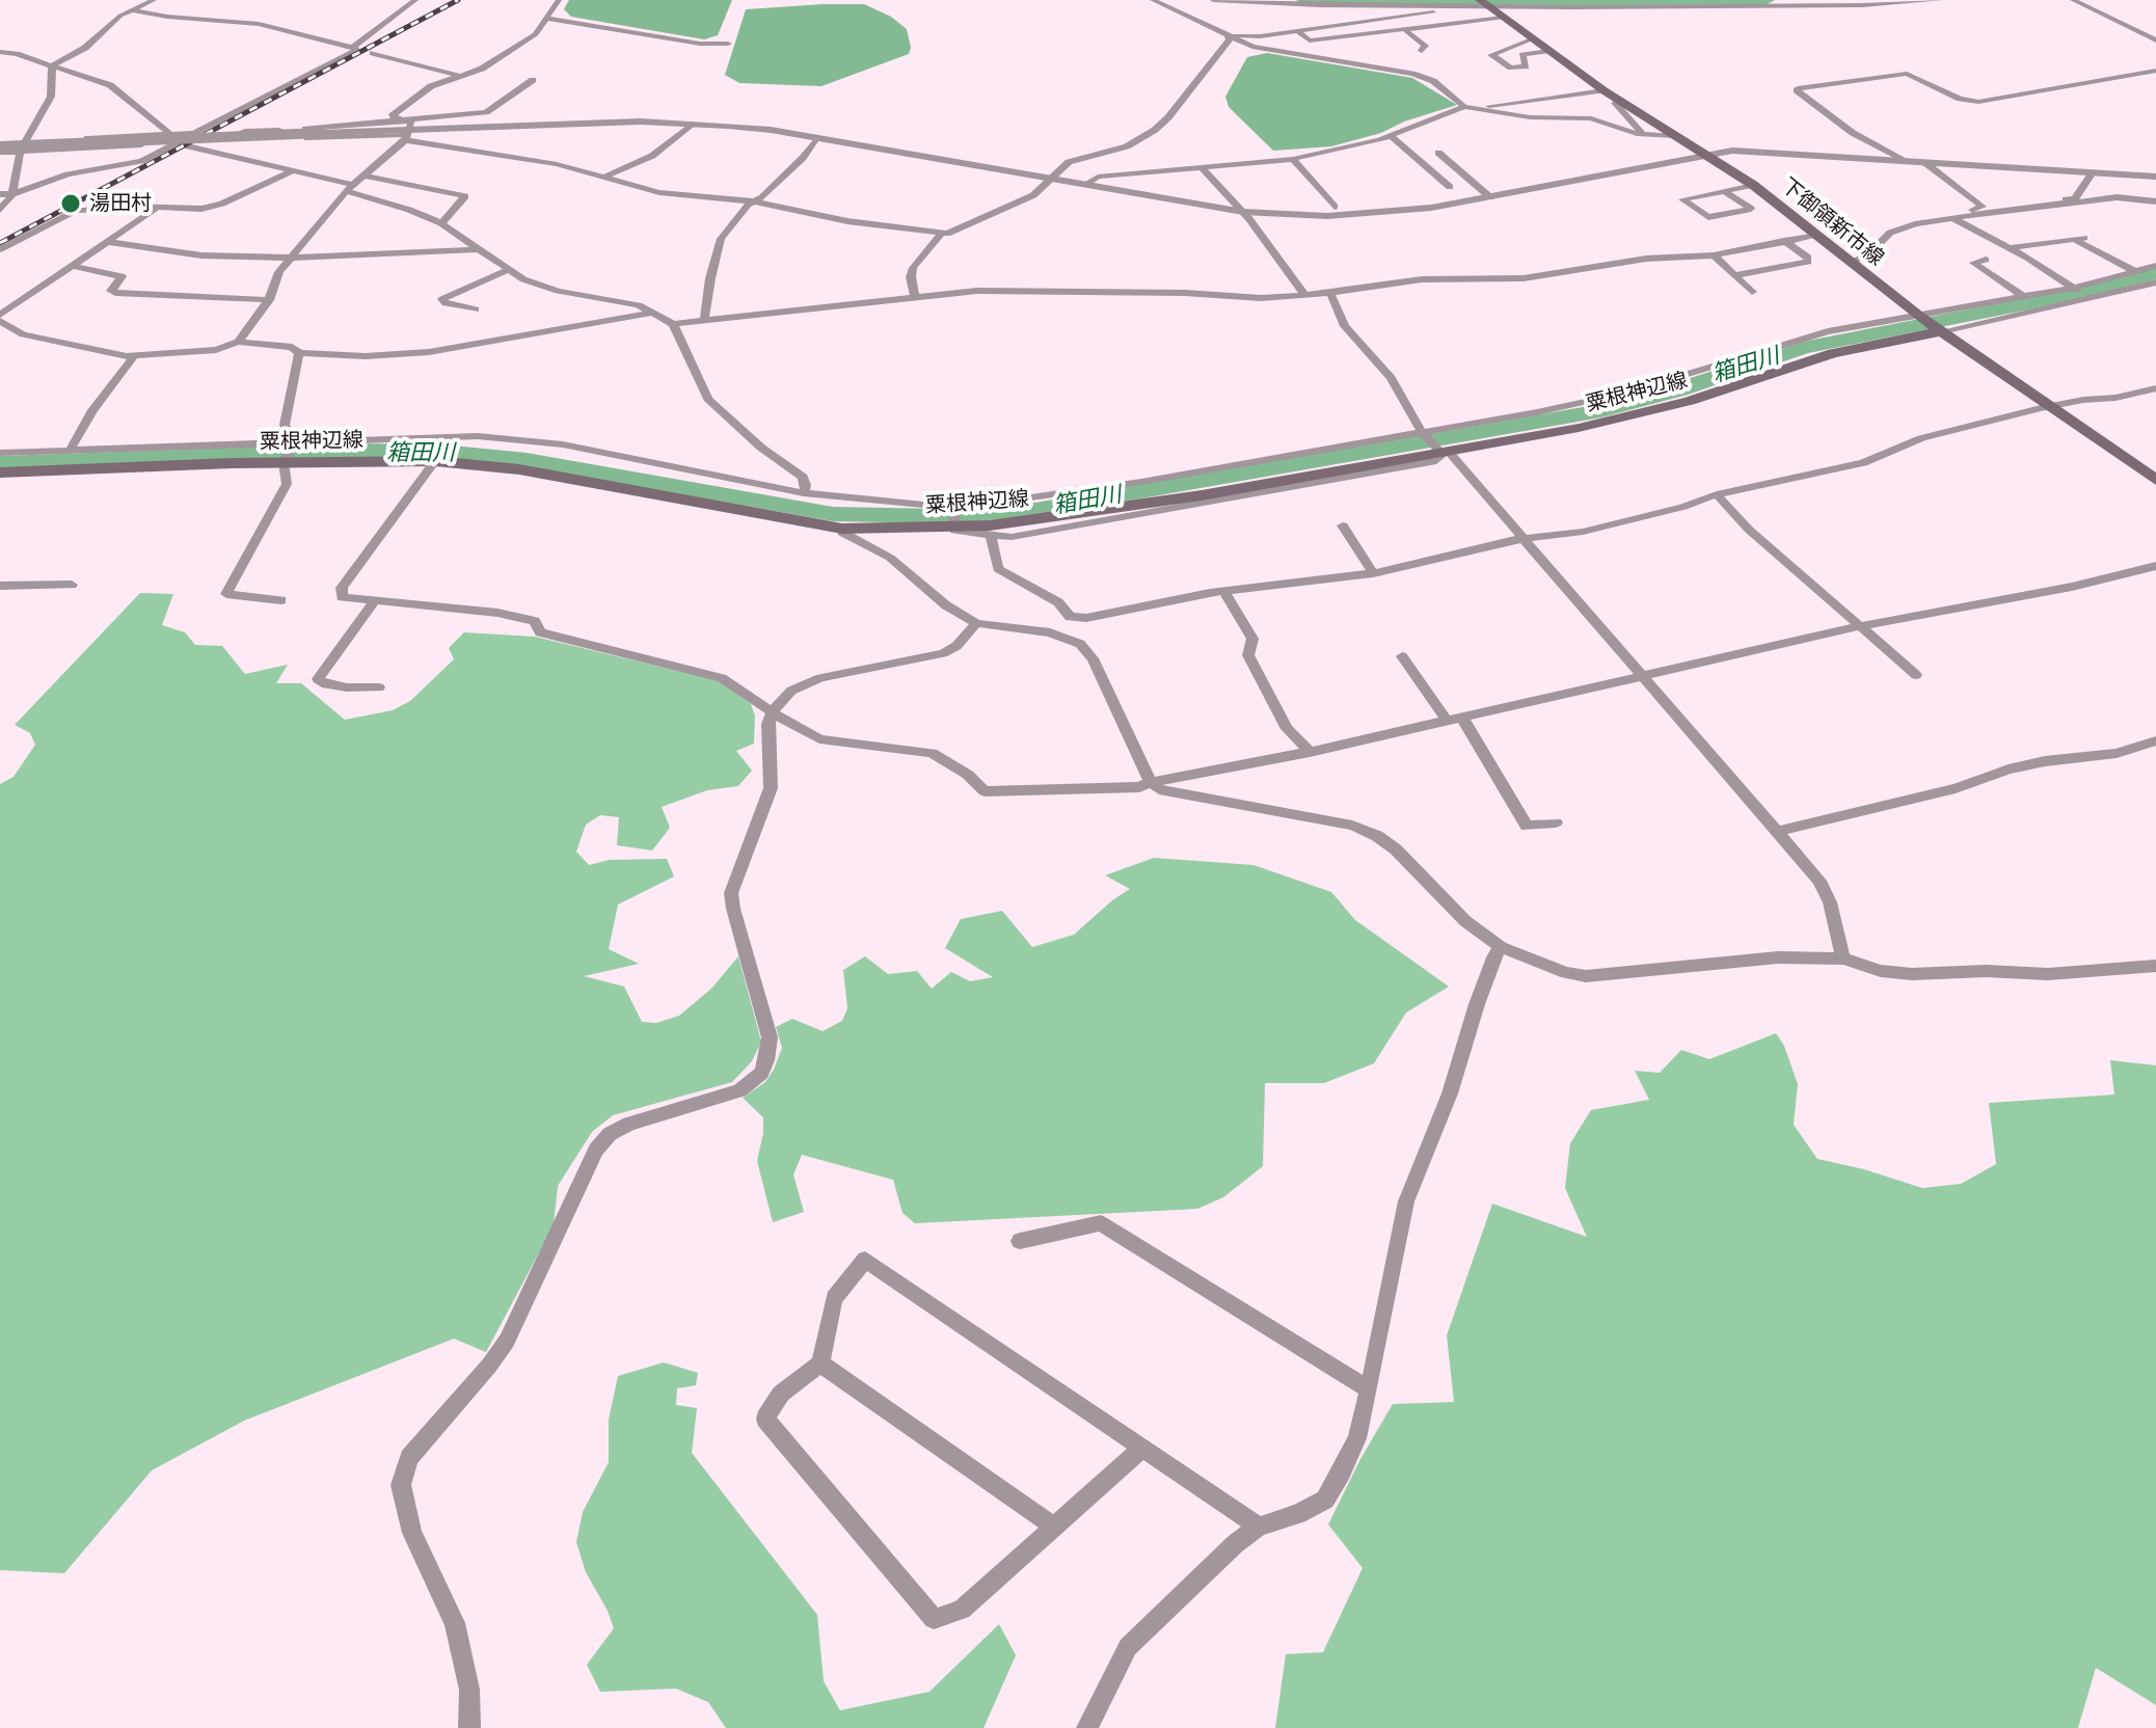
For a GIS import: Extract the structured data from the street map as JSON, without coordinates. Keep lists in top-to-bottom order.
{
  "streets": {
    "main road": ["下御領新市線", "粟根神辺線"]
  },
  "crossings": [
    ["下御領新市線", "粟根神辺線"]
  ],
  "water": ["箱田川"],
  "places": ["湯田村"]
}
